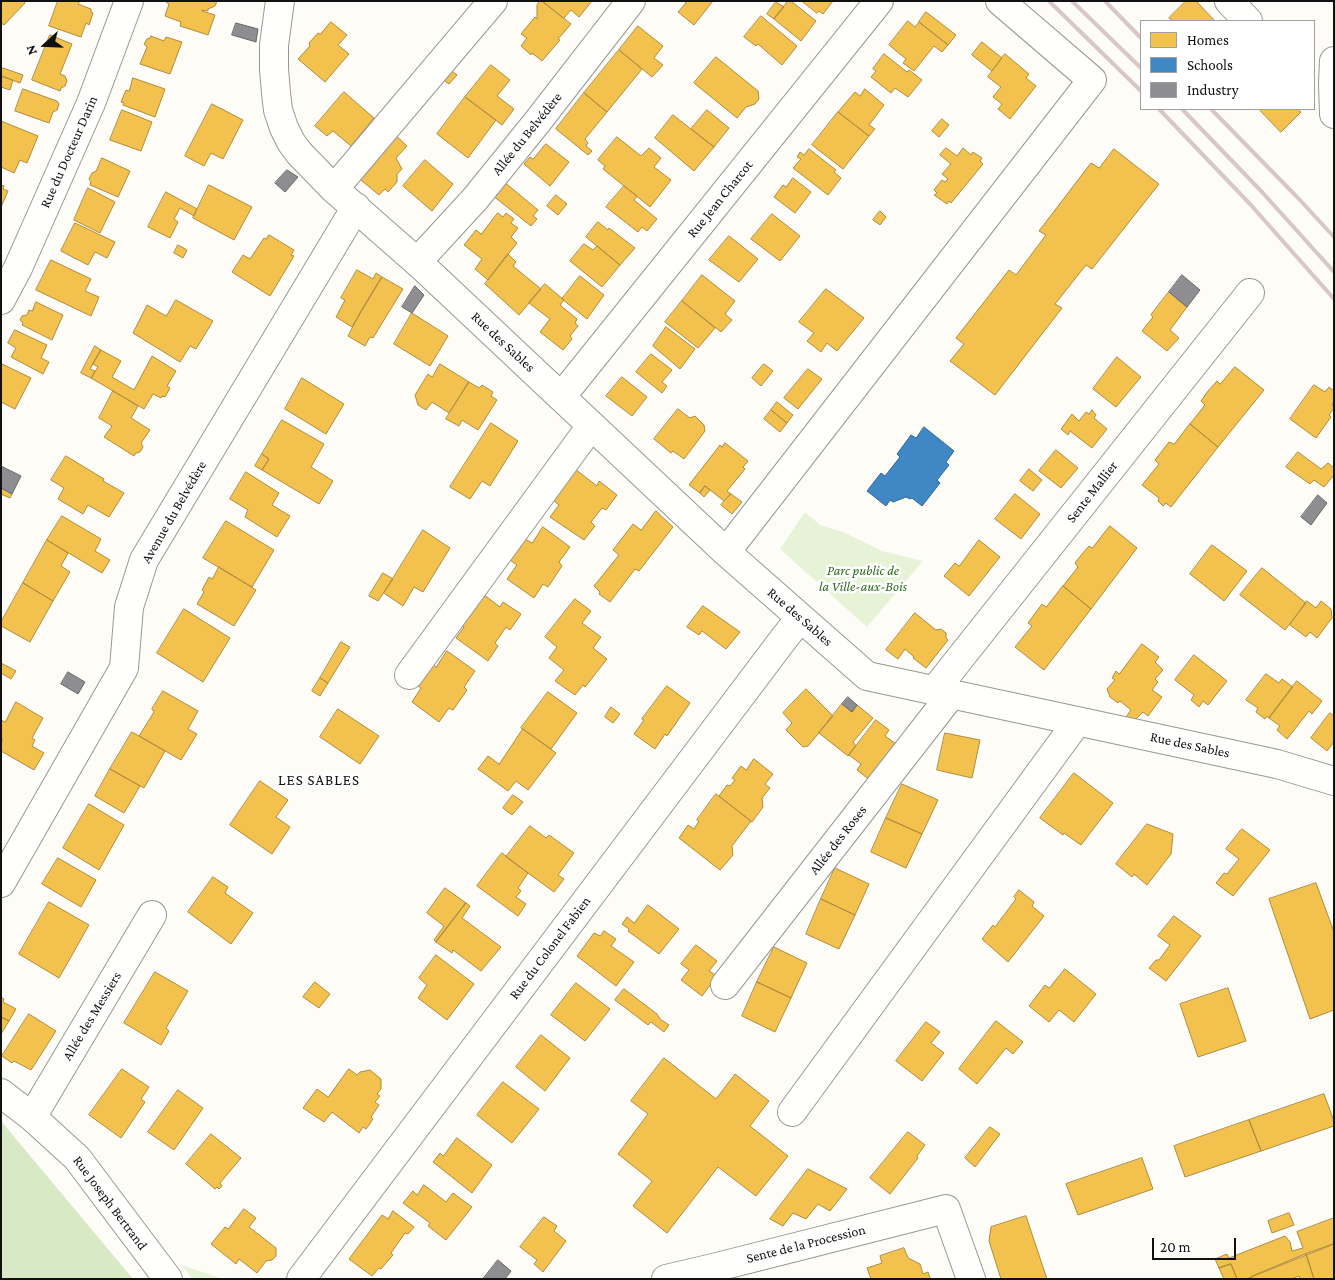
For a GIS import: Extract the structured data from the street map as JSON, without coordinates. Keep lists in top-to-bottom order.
{
  "streets": {
    "street": [
      "Allée du Belvédère",
      "Rue du Docteur Darin",
      "Rue Jean Charcot",
      "Rue des Sables",
      "Sente Mallier",
      "Avenue du Belvédère",
      "Allée des Roses",
      "Rue du Colonel Fabien",
      "Allée des Messiers",
      "Rue Joseph Bertrand",
      "Sente de la Procession"
    ]
  },
  "crossings": [
    ["Allée du Belvédère", "Rue des Sables"],
    ["Rue Jean Charcot", "Rue des Sables"],
    ["Rue des Sables", "Sente Mallier"],
    ["Rue des Sables", "Avenue du Belvédère"],
    ["Rue des Sables", "Allée des Roses"],
    ["Rue des Sables", "Rue du Colonel Fabien"],
    ["Sente Mallier", "Allée des Roses"],
    ["Allée des Messiers", "Rue Joseph Bertrand"]
  ],
  "districts": ["LES SABLES"],
  "parks": ["Parc public de la Ville-aux-Bois"],
  "legend": ["Homes", "Schools", "Industry"],
  "scale_bar": "20 m",
  "north": "left"
}
